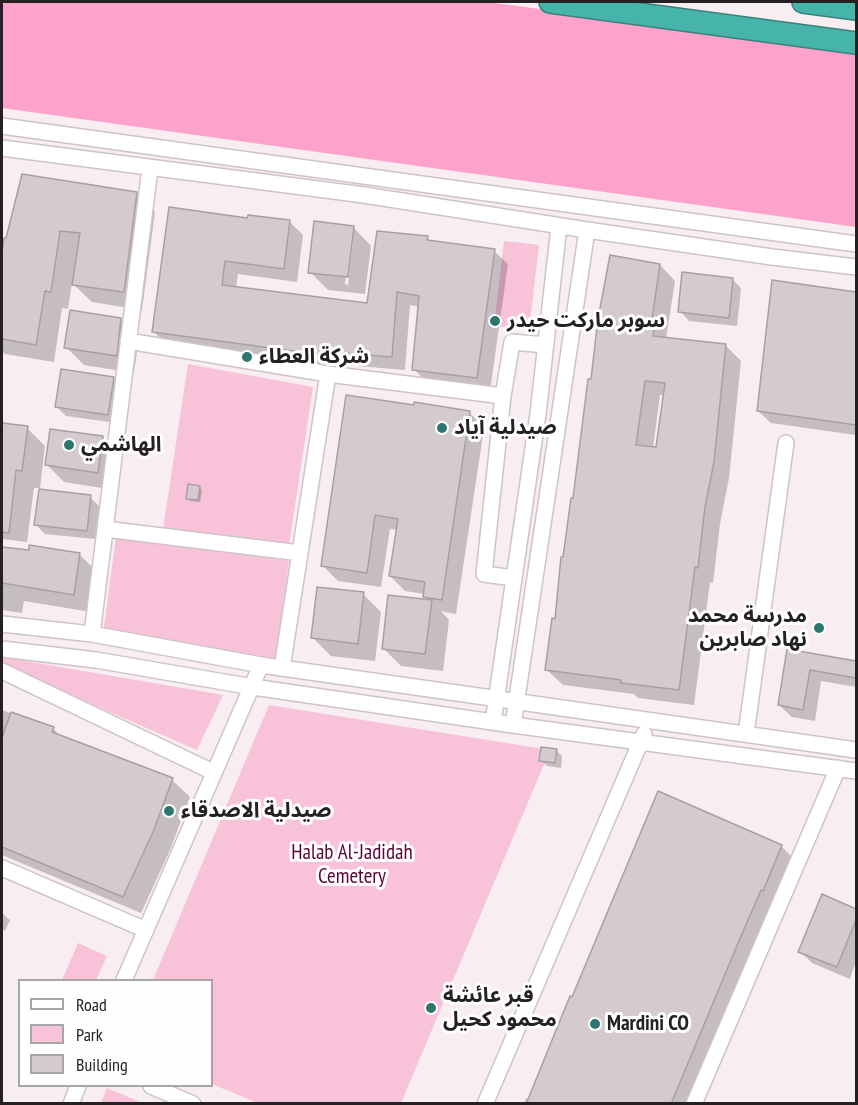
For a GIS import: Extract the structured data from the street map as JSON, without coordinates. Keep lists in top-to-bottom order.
{
  "parks": ["Halab Al-Jadidah Cemetery"],
  "places": [
    "سوبر ماركت حيدر",
    "شركة العطاء",
    "صيدلية آياد",
    "الهاشمي",
    "مدرسة محمد نهاد صابرين",
    "صيدلية الاصدقاء",
    "قبر عائشة محمود كحيل",
    "Mardini CO"
  ],
  "legend": ["Road", "Park", "Building"]
}
